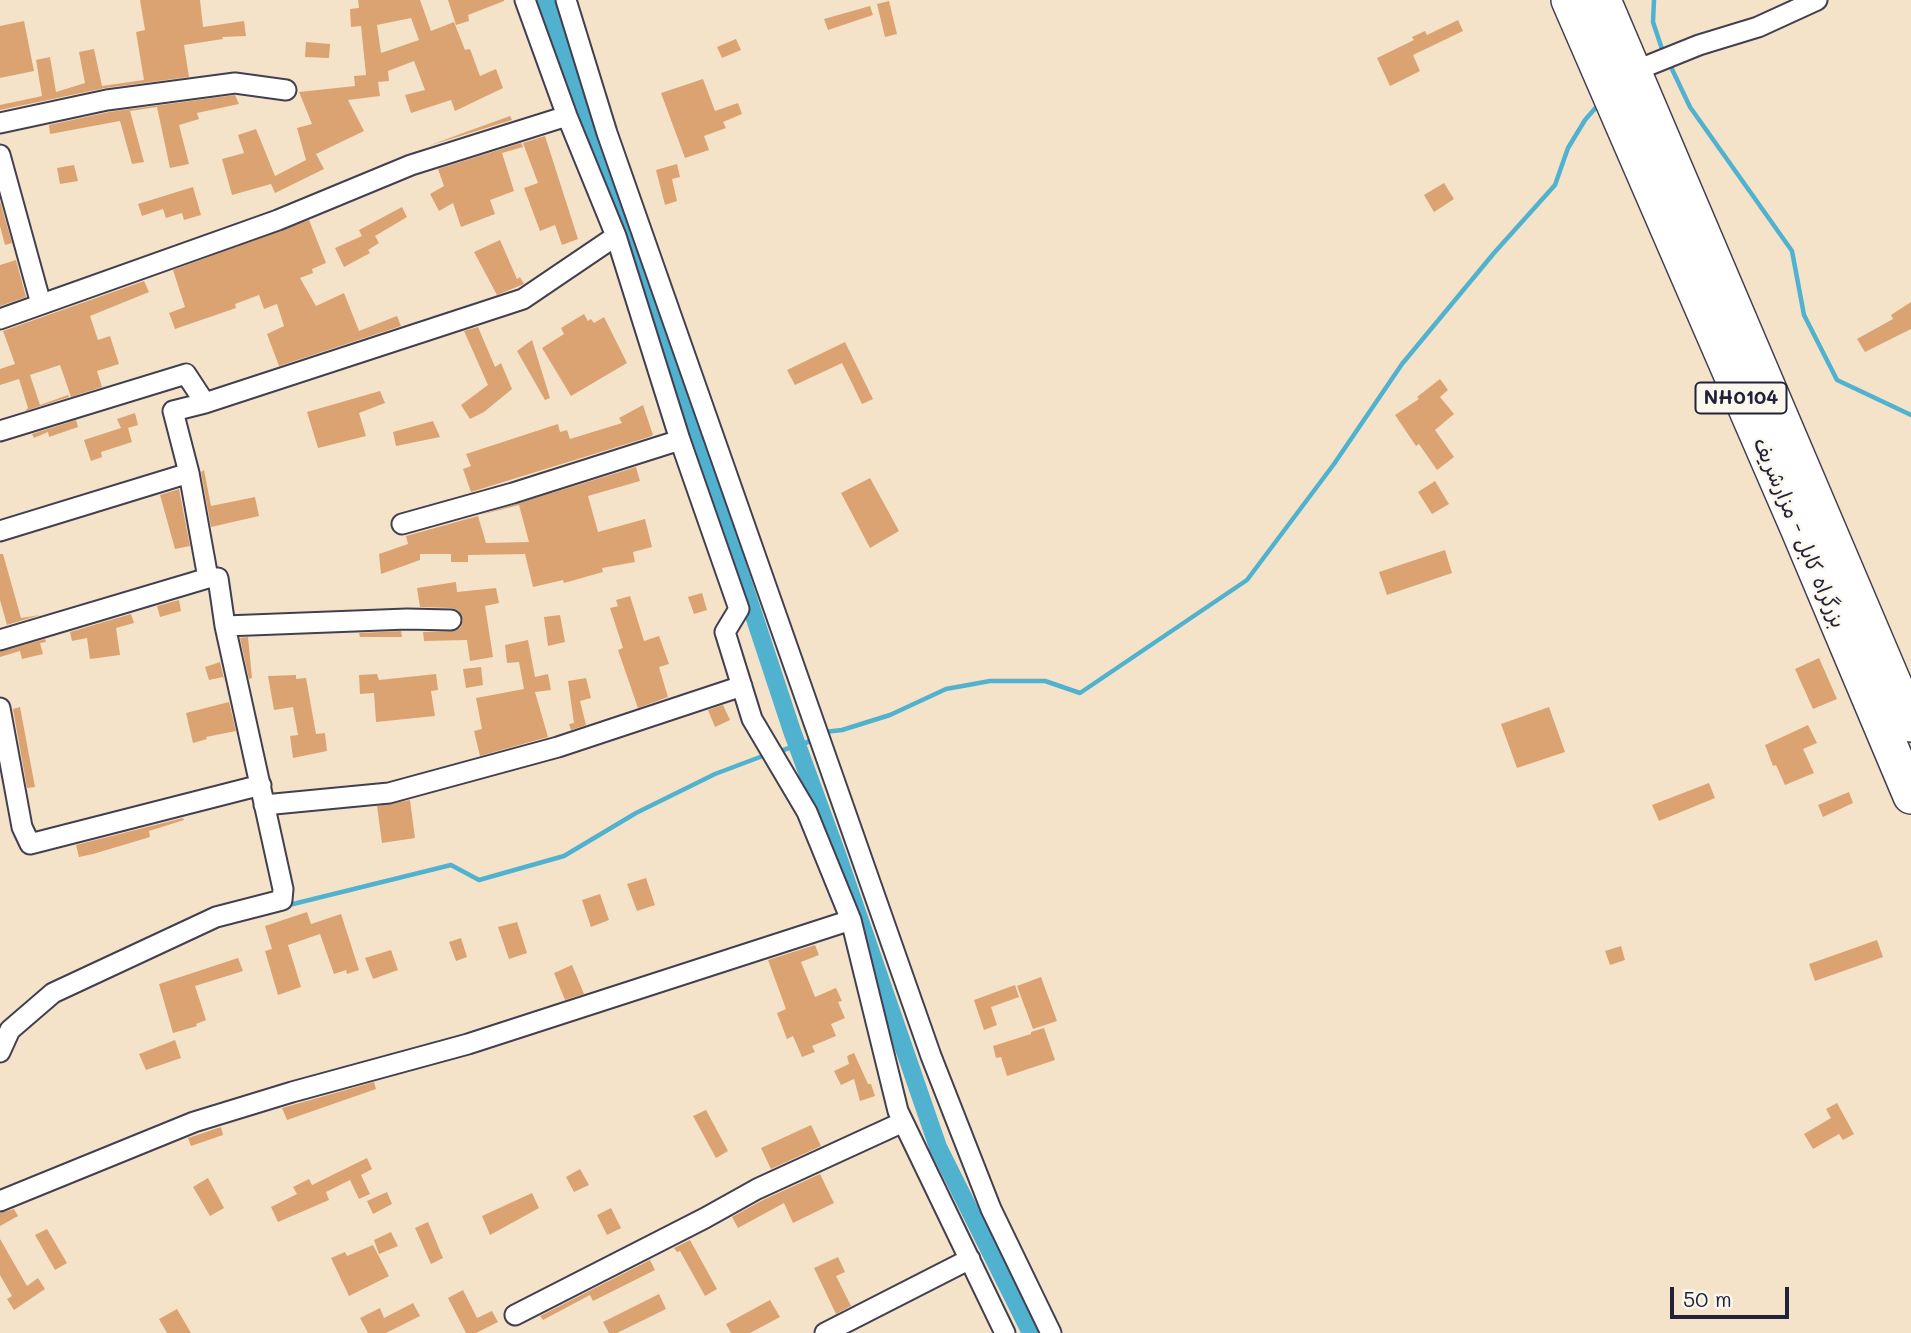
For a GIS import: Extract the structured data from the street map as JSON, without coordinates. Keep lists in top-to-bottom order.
{
  "streets": {
    "highway": ["NH0104", "بزرگراه کابل - مزارشریف"]
  },
  "scale_bar": "50 m"
}
